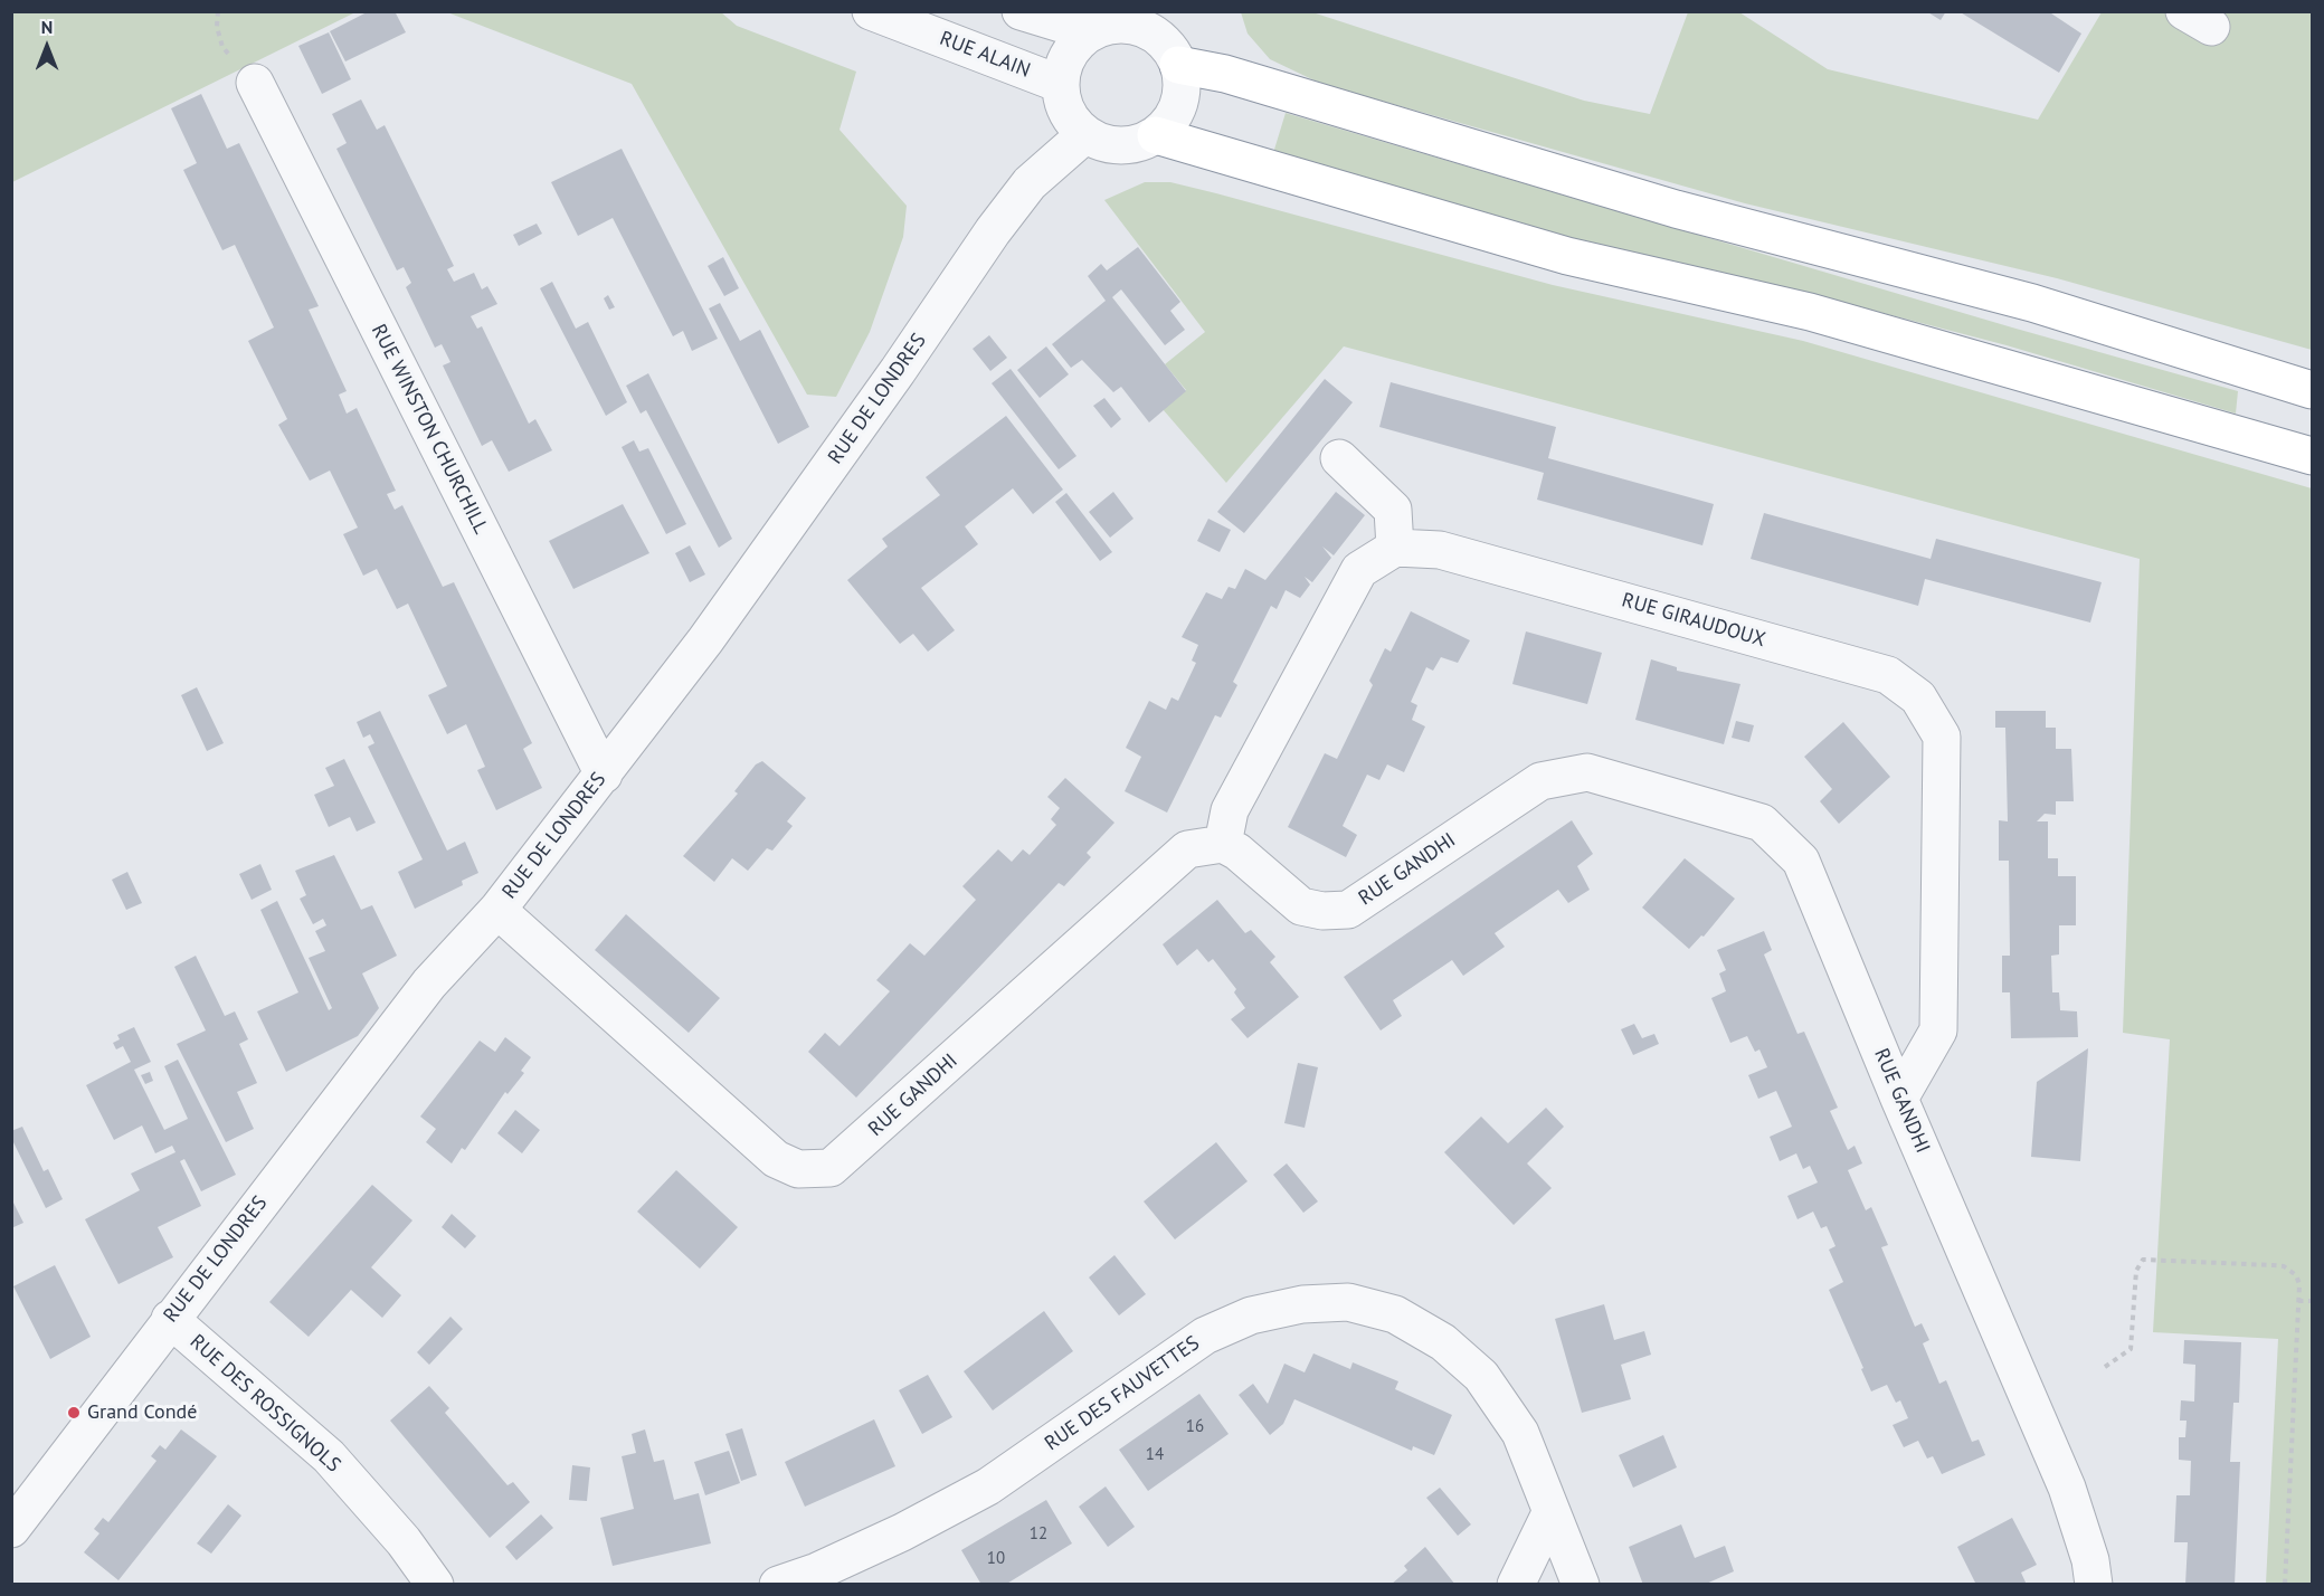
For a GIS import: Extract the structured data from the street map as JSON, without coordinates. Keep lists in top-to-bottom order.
{
  "streets": {
    "street": [
      "RUE ALAIN",
      "RUE DE LONDRES",
      "RUE WINSTON CHURCHILL",
      "RUE GIRAUDOUX",
      "RUE GANDHI",
      "RUE DES FAUVETTES",
      "RUE DES ROSSIGNOLS"
    ]
  },
  "crossings": [
    ["RUE ALAIN", "RUE DE LONDRES"],
    ["RUE DE LONDRES", "RUE WINSTON CHURCHILL"],
    ["RUE DE LONDRES", "RUE GANDHI"],
    ["RUE DE LONDRES", "RUE DES ROSSIGNOLS"],
    ["RUE GIRAUDOUX", "RUE GANDHI"]
  ],
  "places": ["Grand Condé"],
  "house_numbers": [
    "16",
    "14",
    "12",
    "10"
  ],
  "north": "top"
}
